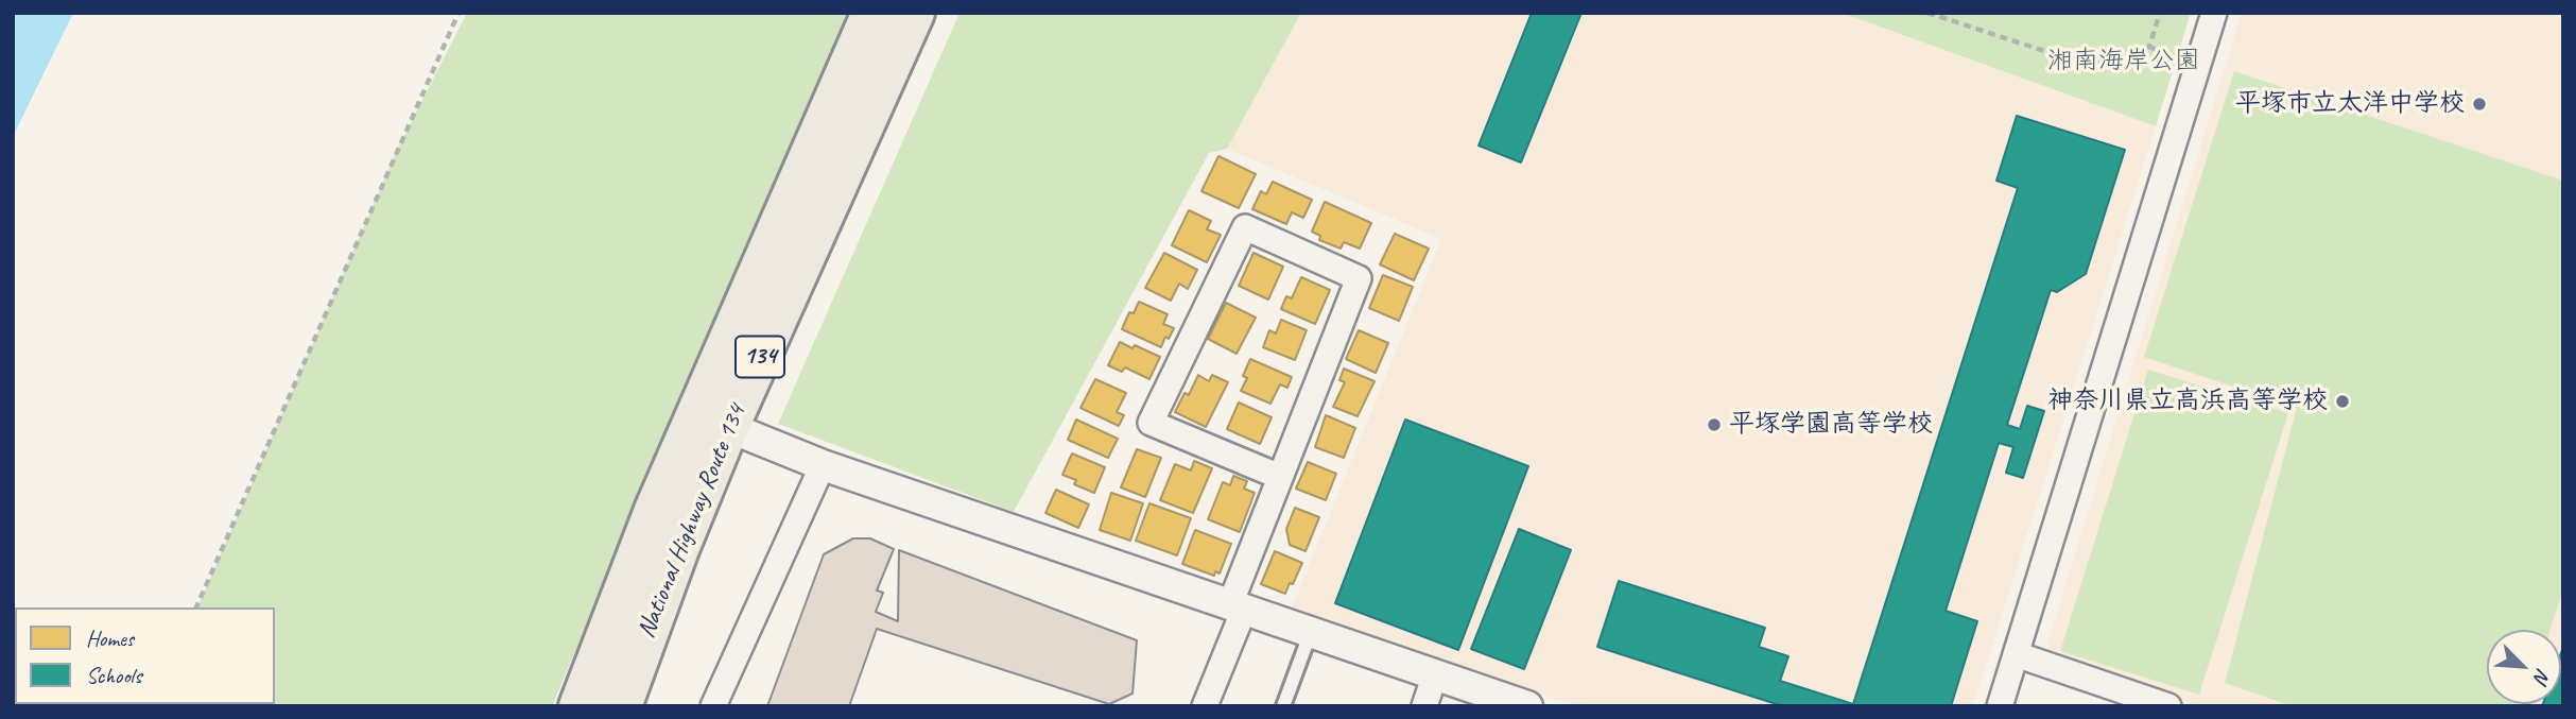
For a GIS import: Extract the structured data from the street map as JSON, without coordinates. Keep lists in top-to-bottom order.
{
  "streets": {
    "highway": ["134", "National Highway Route 134"]
  },
  "parks": ["湘南海岸公園"],
  "places": ["平塚市立太洋中学校", "神奈川県立高浜高等学校", "平塚学園高等学校"],
  "legend": ["Homes", "Schools"],
  "north": "bottom right"
}
